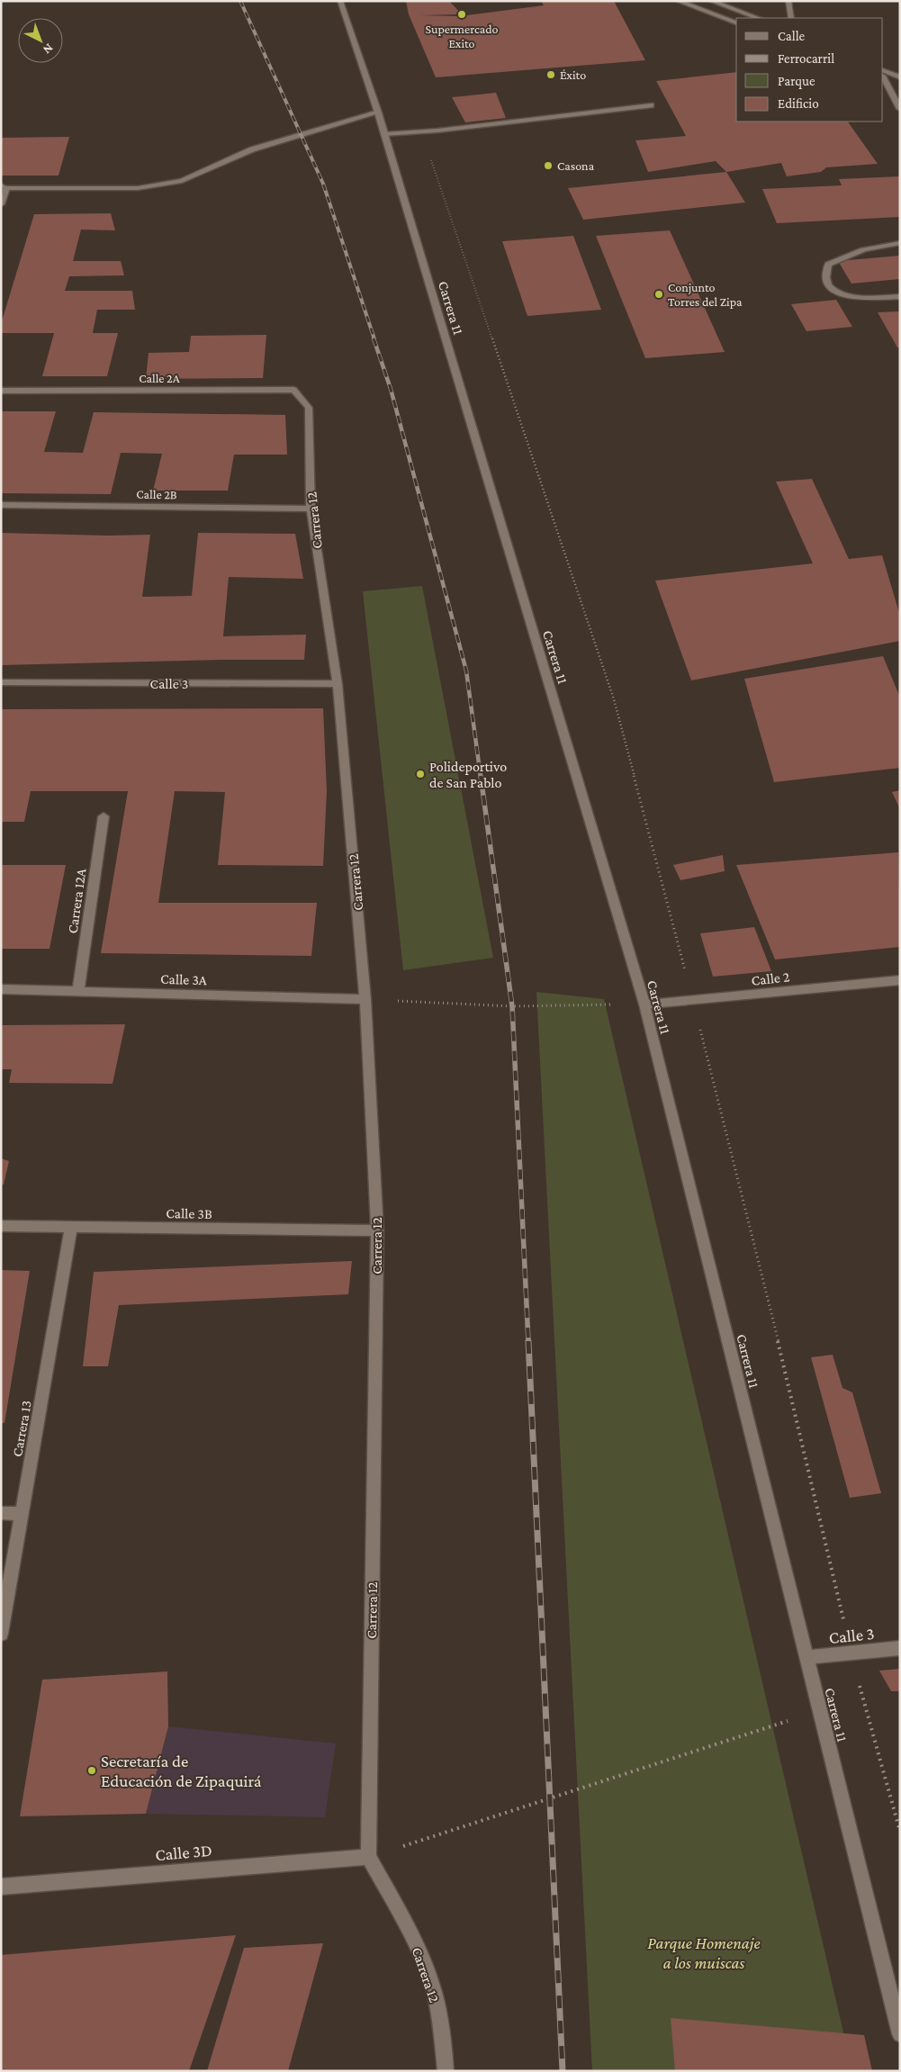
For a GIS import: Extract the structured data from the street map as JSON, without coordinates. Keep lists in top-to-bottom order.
{
  "streets": {
    "street": [
      "Carrera 11",
      "Calle 2A",
      "Calle 2B",
      "Carrera 12",
      "Calle 3",
      "Carrera 12A",
      "Calle 2",
      "Calle 3A",
      "Calle 3B",
      "Carrera 13",
      "Calle 3D"
    ]
  },
  "crossings": [
    ["Carrera 11", "Calle 3"],
    ["Carrera 11", "Calle 2"],
    ["Calle 2A", "Carrera 12"],
    ["Calle 2B", "Carrera 12"],
    ["Carrera 12", "Calle 3"],
    ["Carrera 12", "Calle 3A"],
    ["Carrera 12", "Calle 3B"],
    ["Carrera 12", "Calle 3D"],
    ["Carrera 12A", "Calle 3A"],
    ["Calle 3B", "Carrera 13"]
  ],
  "parks": ["Parque Homenaje a los muiscas"],
  "places": [
    "Supermercado Exito",
    "Éxito",
    "Casona",
    "Conjunto Torres del Zipa",
    "Polideportivo de San Pablo",
    "Secretaría de Educación de Zipaquirá"
  ],
  "legend": [
    "Calle",
    "Ferrocarril",
    "Parque",
    "Edificio"
  ],
  "north": "bottom right"
}
